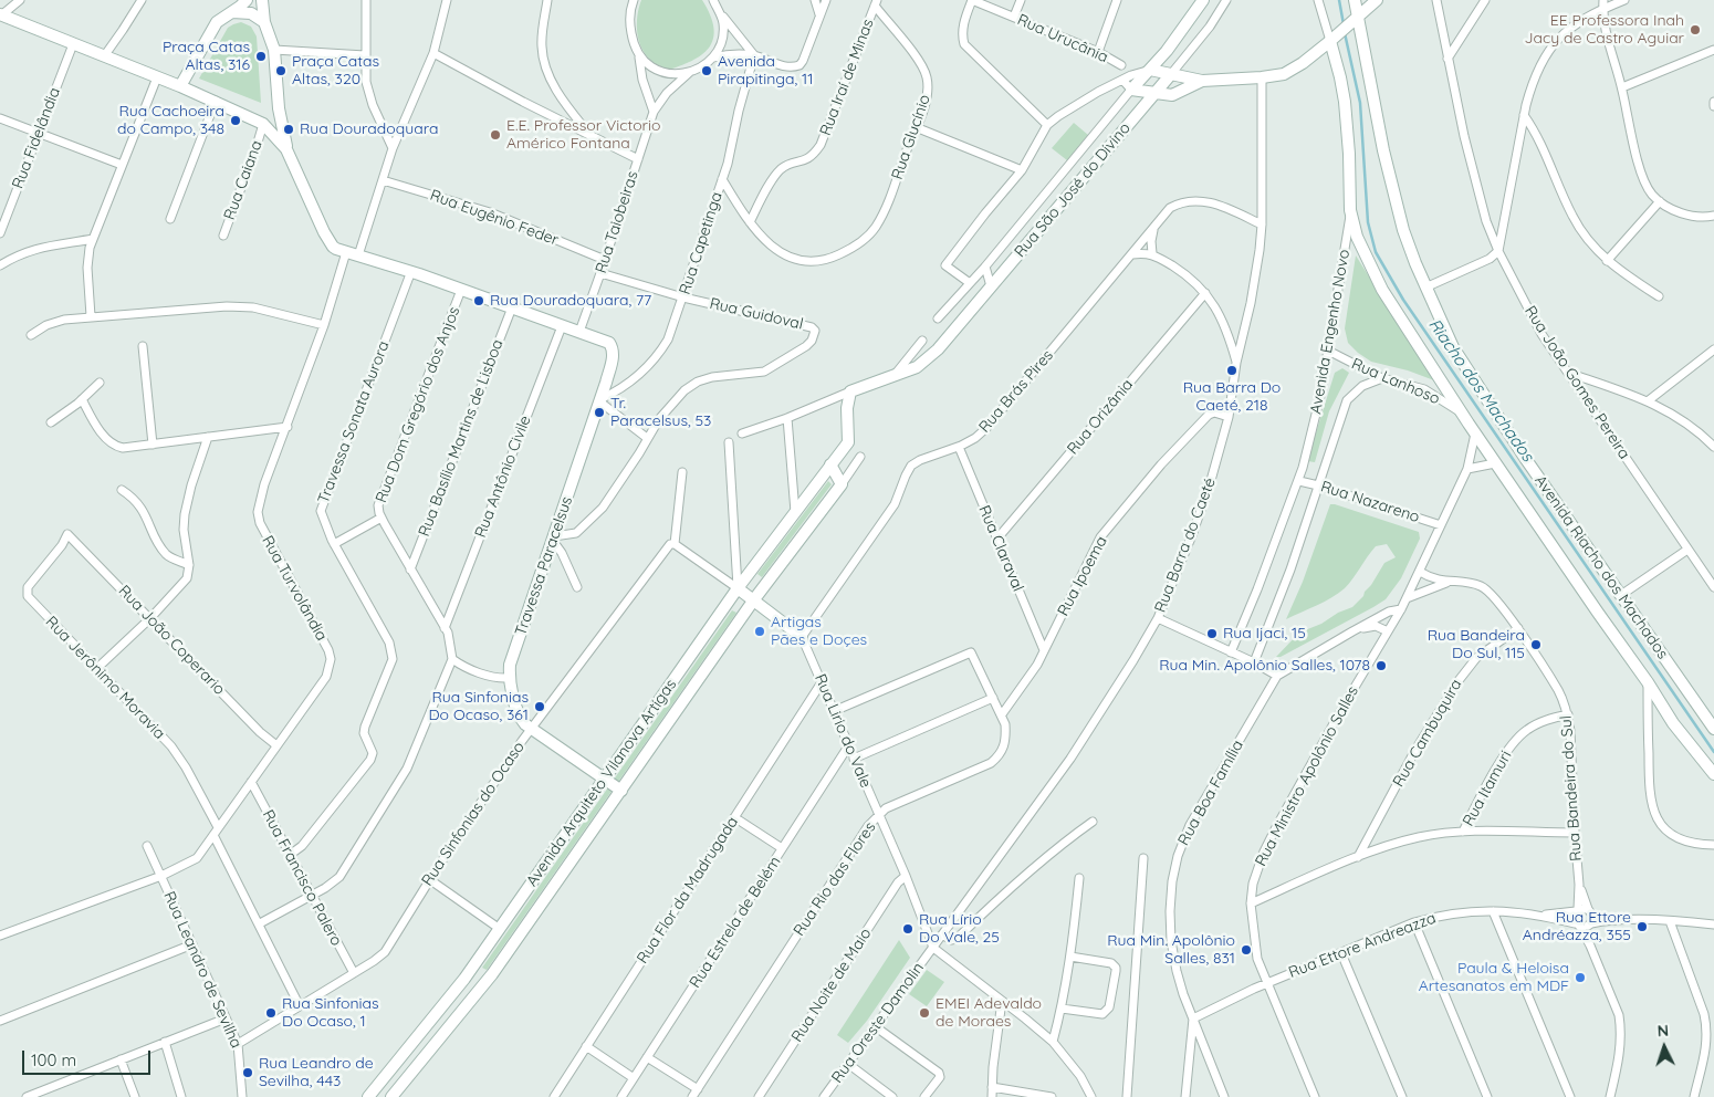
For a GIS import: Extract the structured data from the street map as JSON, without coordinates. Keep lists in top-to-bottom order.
{
  "streets": {
    "main road": [
      "Rua São José do Divino",
      "Avenida Engenho Novo",
      "Travessa Paracelsus",
      "Avenida Riacho dos Machados",
      "Avenida Arquiteto Vilanova Artigas"
    ],
    "street": [
      "Rua Urucânia",
      "Rua Iraí de Minas",
      "Rua Glucínio",
      "Rua Fidelândia",
      "Rua Caiana",
      "Rua Eugênio Feder",
      "Rua Taiobeiras",
      "Rua Capetinga",
      "Rua Guidoval",
      "Rua Lanhoso",
      "Rua João Gomes Pereira",
      "Rua Brás Pires",
      "Rua Dom Gregório dos Anjos",
      "Rua Orizânia",
      "Travessa Sonata Aurora",
      "Rua Basílio Martins de Lisboa",
      "Rua Antônio Civile",
      "Rua Nazareno",
      "Rua Barra do Caeté",
      "Rua Claraval",
      "Rua Ipoema",
      "Rua Turvolândia",
      "Rua João Coperario",
      "Rua Jerônimo Moravia",
      "Rua Lirio do Vale",
      "Rua Cambuquira",
      "Rua Ministro Apolônio Salles",
      "Rua Itamuri",
      "Rua Bandeira do Sul",
      "Rua Boa Família",
      "Rua Sinfonias do Ocaso",
      "Rua Francisco Palero",
      "Rua Rio das Flores",
      "Rua Flor da Madrugada",
      "Rua Estrela de Belém",
      "Rua Ettore Andreazza",
      "Rua Leandro de Sevilha",
      "Rua Noite de Maio",
      "Rua Oreste Damolin"
    ]
  },
  "crossings": [
    ["Rua Iraí de Minas", "Rua Glucínio"],
    ["Rua São José do Divino", "Avenida Arquiteto Vilanova Artigas"],
    ["Rua Eugênio Feder", "Rua Taiobeiras"],
    ["Rua Taiobeiras", "Rua Guidoval"],
    ["Rua Capetinga", "Rua Guidoval"],
    ["Rua Capetinga", "Travessa Paracelsus"],
    ["Avenida Engenho Novo", "Rua Lanhoso"],
    ["Avenida Engenho Novo", "Rua Nazareno"],
    ["Avenida Engenho Novo", "Avenida Riacho dos Machados"],
    ["Avenida Engenho Novo", "Rua Ministro Apolônio Salles"],
    ["Rua Lanhoso", "Rua Nazareno"],
    ["Rua Lanhoso", "Avenida Riacho dos Machados"],
    ["Rua Lanhoso", "Rua Ministro Apolônio Salles"],
    ["Rua Brás Pires", "Rua Barra do Caeté"],
    ["Rua Brás Pires", "Rua Claraval"],
    ["Rua Brás Pires", "Rua Lirio do Vale"],
    ["Rua Dom Gregório dos Anjos", "Rua Basílio Martins de Lisboa"],
    ["Rua Dom Gregório dos Anjos", "Rua Antônio Civile"],
    ["Rua Orizânia", "Rua Claraval"],
    ["Travessa Sonata Aurora", "Rua Francisco Palero"],
    ["Rua Nazareno", "Avenida Riacho dos Machados"],
    ["Rua Nazareno", "Rua Ministro Apolônio Salles"],
    ["Rua Barra do Caeté", "Rua Ipoema"],
    ["Rua Barra do Caeté", "Rua Lirio do Vale"],
    ["Rua Barra do Caeté", "Rua Oreste Damolin"],
    ["Rua Claraval", "Rua Ipoema"],
    ["Travessa Paracelsus", "Avenida Arquiteto Vilanova Artigas"],
    ["Travessa Paracelsus", "Rua Sinfonias do Ocaso"],
    ["Avenida Riacho dos Machados", "Rua Ministro Apolônio Salles"],
    ["Rua Ipoema", "Rua Rio das Flores"],
    ["Rua Turvolândia", "Rua João Coperario"],
    ["Rua Turvolândia", "Rua Jerônimo Moravia"],
    ["Rua Turvolândia", "Rua Francisco Palero"],
    ["Rua Turvolândia", "Rua Leandro de Sevilha"],
    ["Rua João Coperario", "Rua Jerônimo Moravia"],
    ["Rua Lirio do Vale", "Rua Rio das Flores"],
    ["Rua Lirio do Vale", "Rua Flor da Madrugada"],
    ["Rua Lirio do Vale", "Rua Estrela de Belém"],
    ["Rua Lirio do Vale", "Rua Noite de Maio"],
    ["Rua Lirio do Vale", "Rua Oreste Damolin"],
    ["Rua Cambuquira", "Rua Bandeira do Sul"],
    ["Rua Ministro Apolônio Salles", "Rua Bandeira do Sul"],
    ["Rua Ministro Apolônio Salles", "Rua Boa Família"],
    ["Rua Ministro Apolônio Salles", "Rua Ettore Andreazza"],
    ["Rua Itamuri", "Rua Bandeira do Sul"],
    ["Rua Bandeira do Sul", "Rua Ettore Andreazza"],
    ["Rua Boa Família", "Rua Ettore Andreazza"],
    ["Rua Sinfonias do Ocaso", "Rua Francisco Palero"],
    ["Rua Sinfonias do Ocaso", "Rua Leandro de Sevilha"]
  ],
  "water": ["Riacho dos Machados"],
  "places": [
    "EE Professora Inah Jacy de Castro Aguiar",
    "Praça Catas Altas, 316",
    "Praça Catas Altas, 320",
    "Avenida Pirapitinga, 11",
    "Rua Cachoeira do Campo, 348",
    "Rua Douradoquara",
    "E.E. Professor Victorio Américo Fontana",
    "Rua Douradoquara, 77",
    "Rua Barra Do Caeté, 218",
    "Tr. Paracelsus, 53",
    "Artigas Pães e Doçes",
    "Rua Ijaci, 15",
    "Rua Bandeira Do Sul, 115",
    "Rua Min. Apolônio Salles, 1078",
    "Rua Sinfonias Do Ocaso, 361",
    "Rua Ettore Andréazza, 355",
    "Rua Lírio Do Vale, 25",
    "Rua Min. Apolônio Salles, 831",
    "Paula & Heloisa Artesanatos em MDF",
    "Rua Sinfonias Do Ocaso, 1",
    "EMEI Adevaldo de Moraes",
    "Rua Leandro de Sevilha, 443"
  ],
  "scale_bar": "100 m",
  "north": "top"
}
